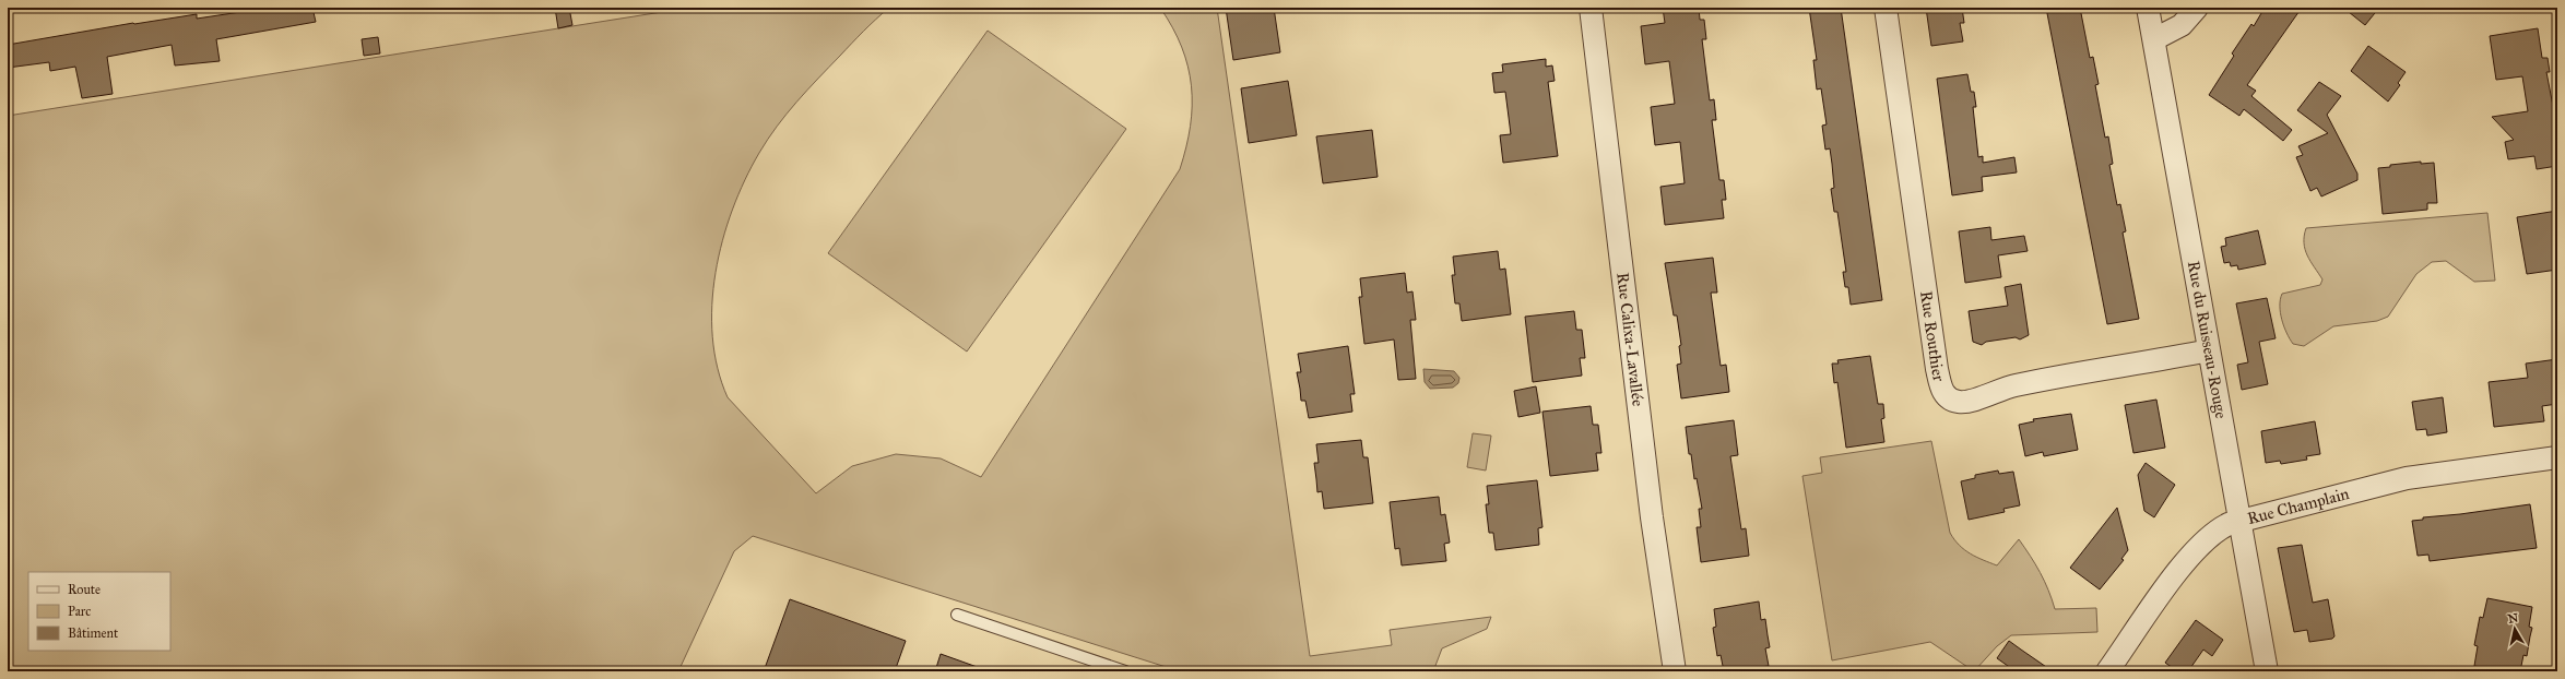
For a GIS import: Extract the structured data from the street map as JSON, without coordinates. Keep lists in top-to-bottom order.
{
  "streets": {
    "street": [
      "Rue Routhier",
      "Rue Calixa-Lavallée",
      "Rue du Ruisseau-Rouge",
      "Rue Champlain"
    ]
  },
  "crossings": [
    ["Rue Routhier", "Rue du Ruisseau-Rouge"],
    ["Rue du Ruisseau-Rouge", "Rue Champlain"]
  ],
  "legend": ["Route", "Parc", "Bâtiment"],
  "north": "top"
}
